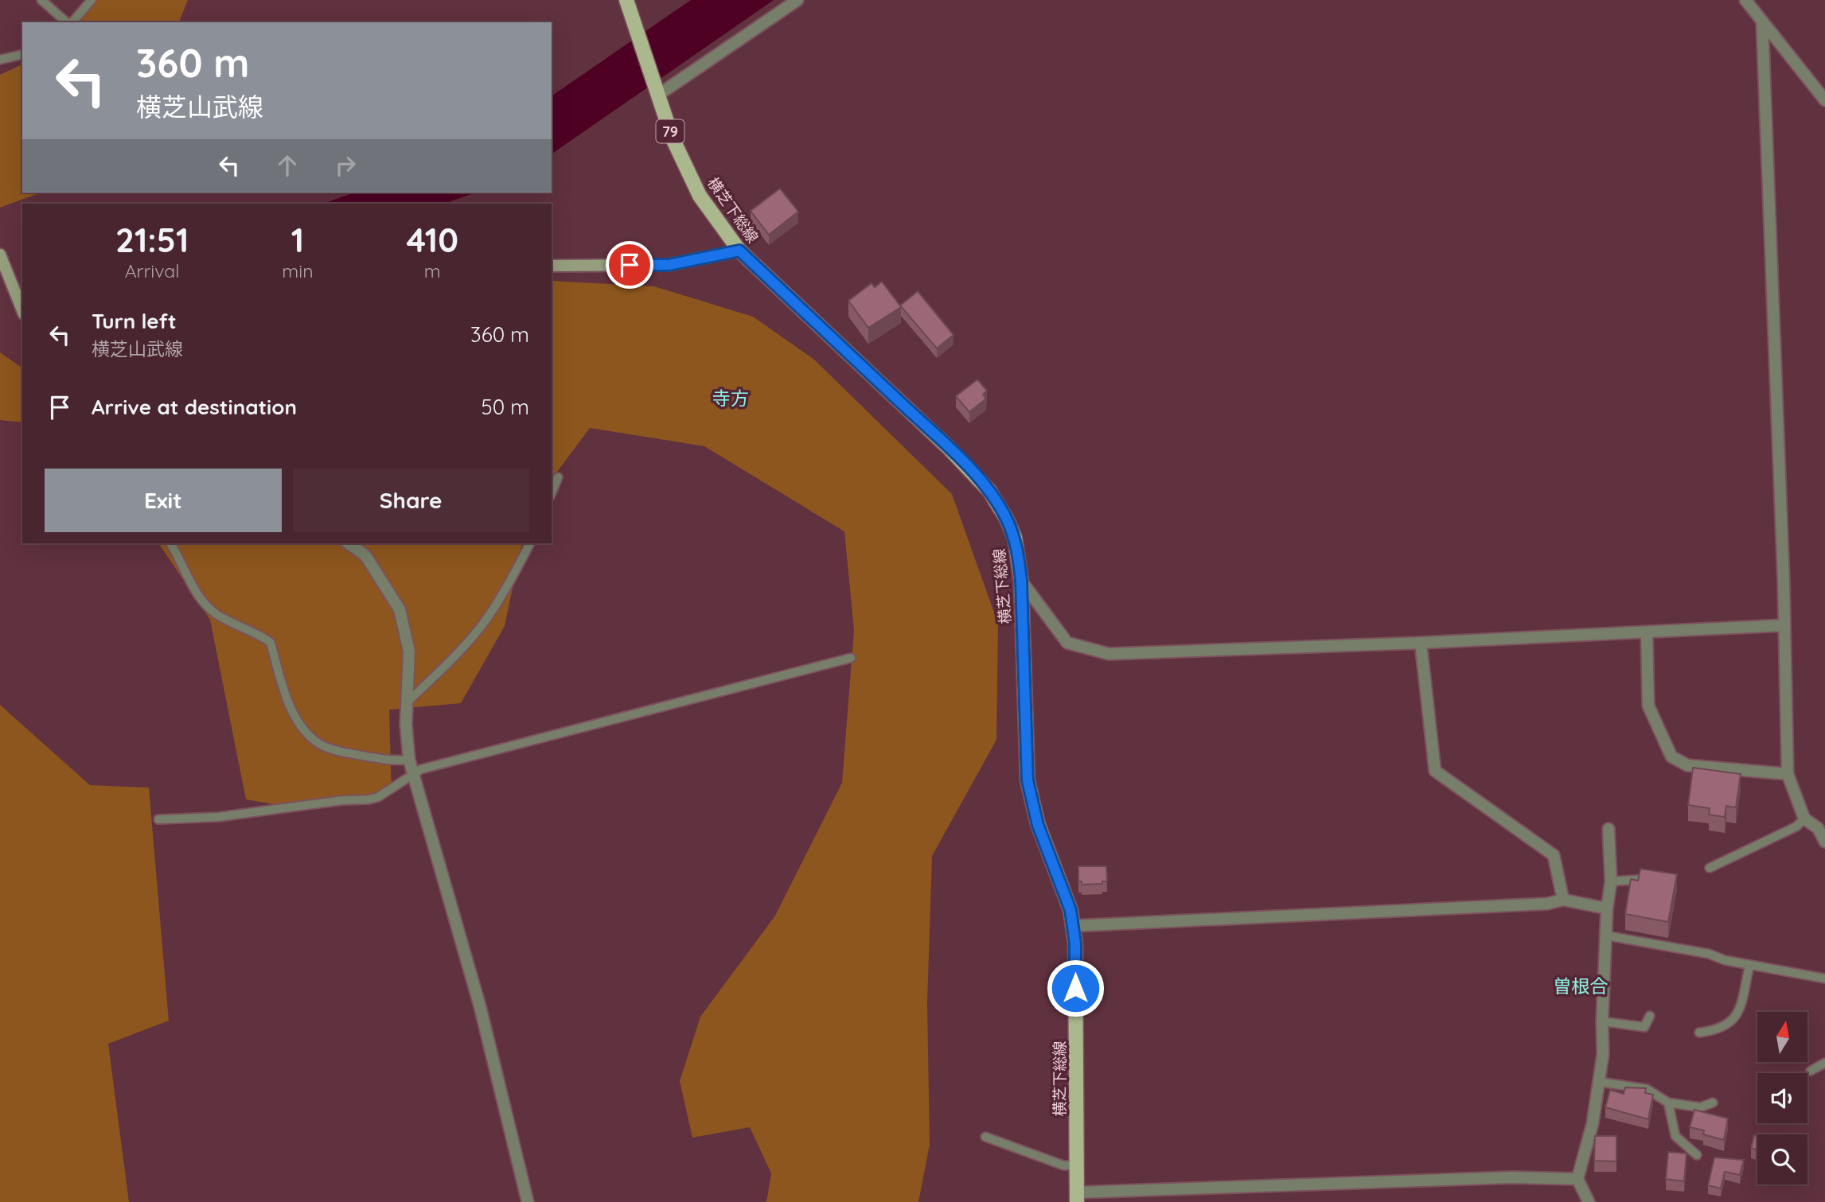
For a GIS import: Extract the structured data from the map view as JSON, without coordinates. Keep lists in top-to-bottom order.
{
  "streets": {
    "main road": ["79", "横芝下総線"]
  },
  "districts": ["寺方", "曽根合"],
  "north": "top",
  "page": {
    "turn": ["360 m", "横芝山武線"],
    "eta": [
      "21:51",
      "Arrival",
      "1",
      "min",
      "410",
      "m"
    ],
    "list": [
      {
        "name": "Turn left",
        "note": "横芝山武線",
        "value": "360 m"
      },
      {
        "name": "Arrive at destination",
        "value": "50 m"
      }
    ],
    "buttons": ["Exit", "Share"]
  }
}
